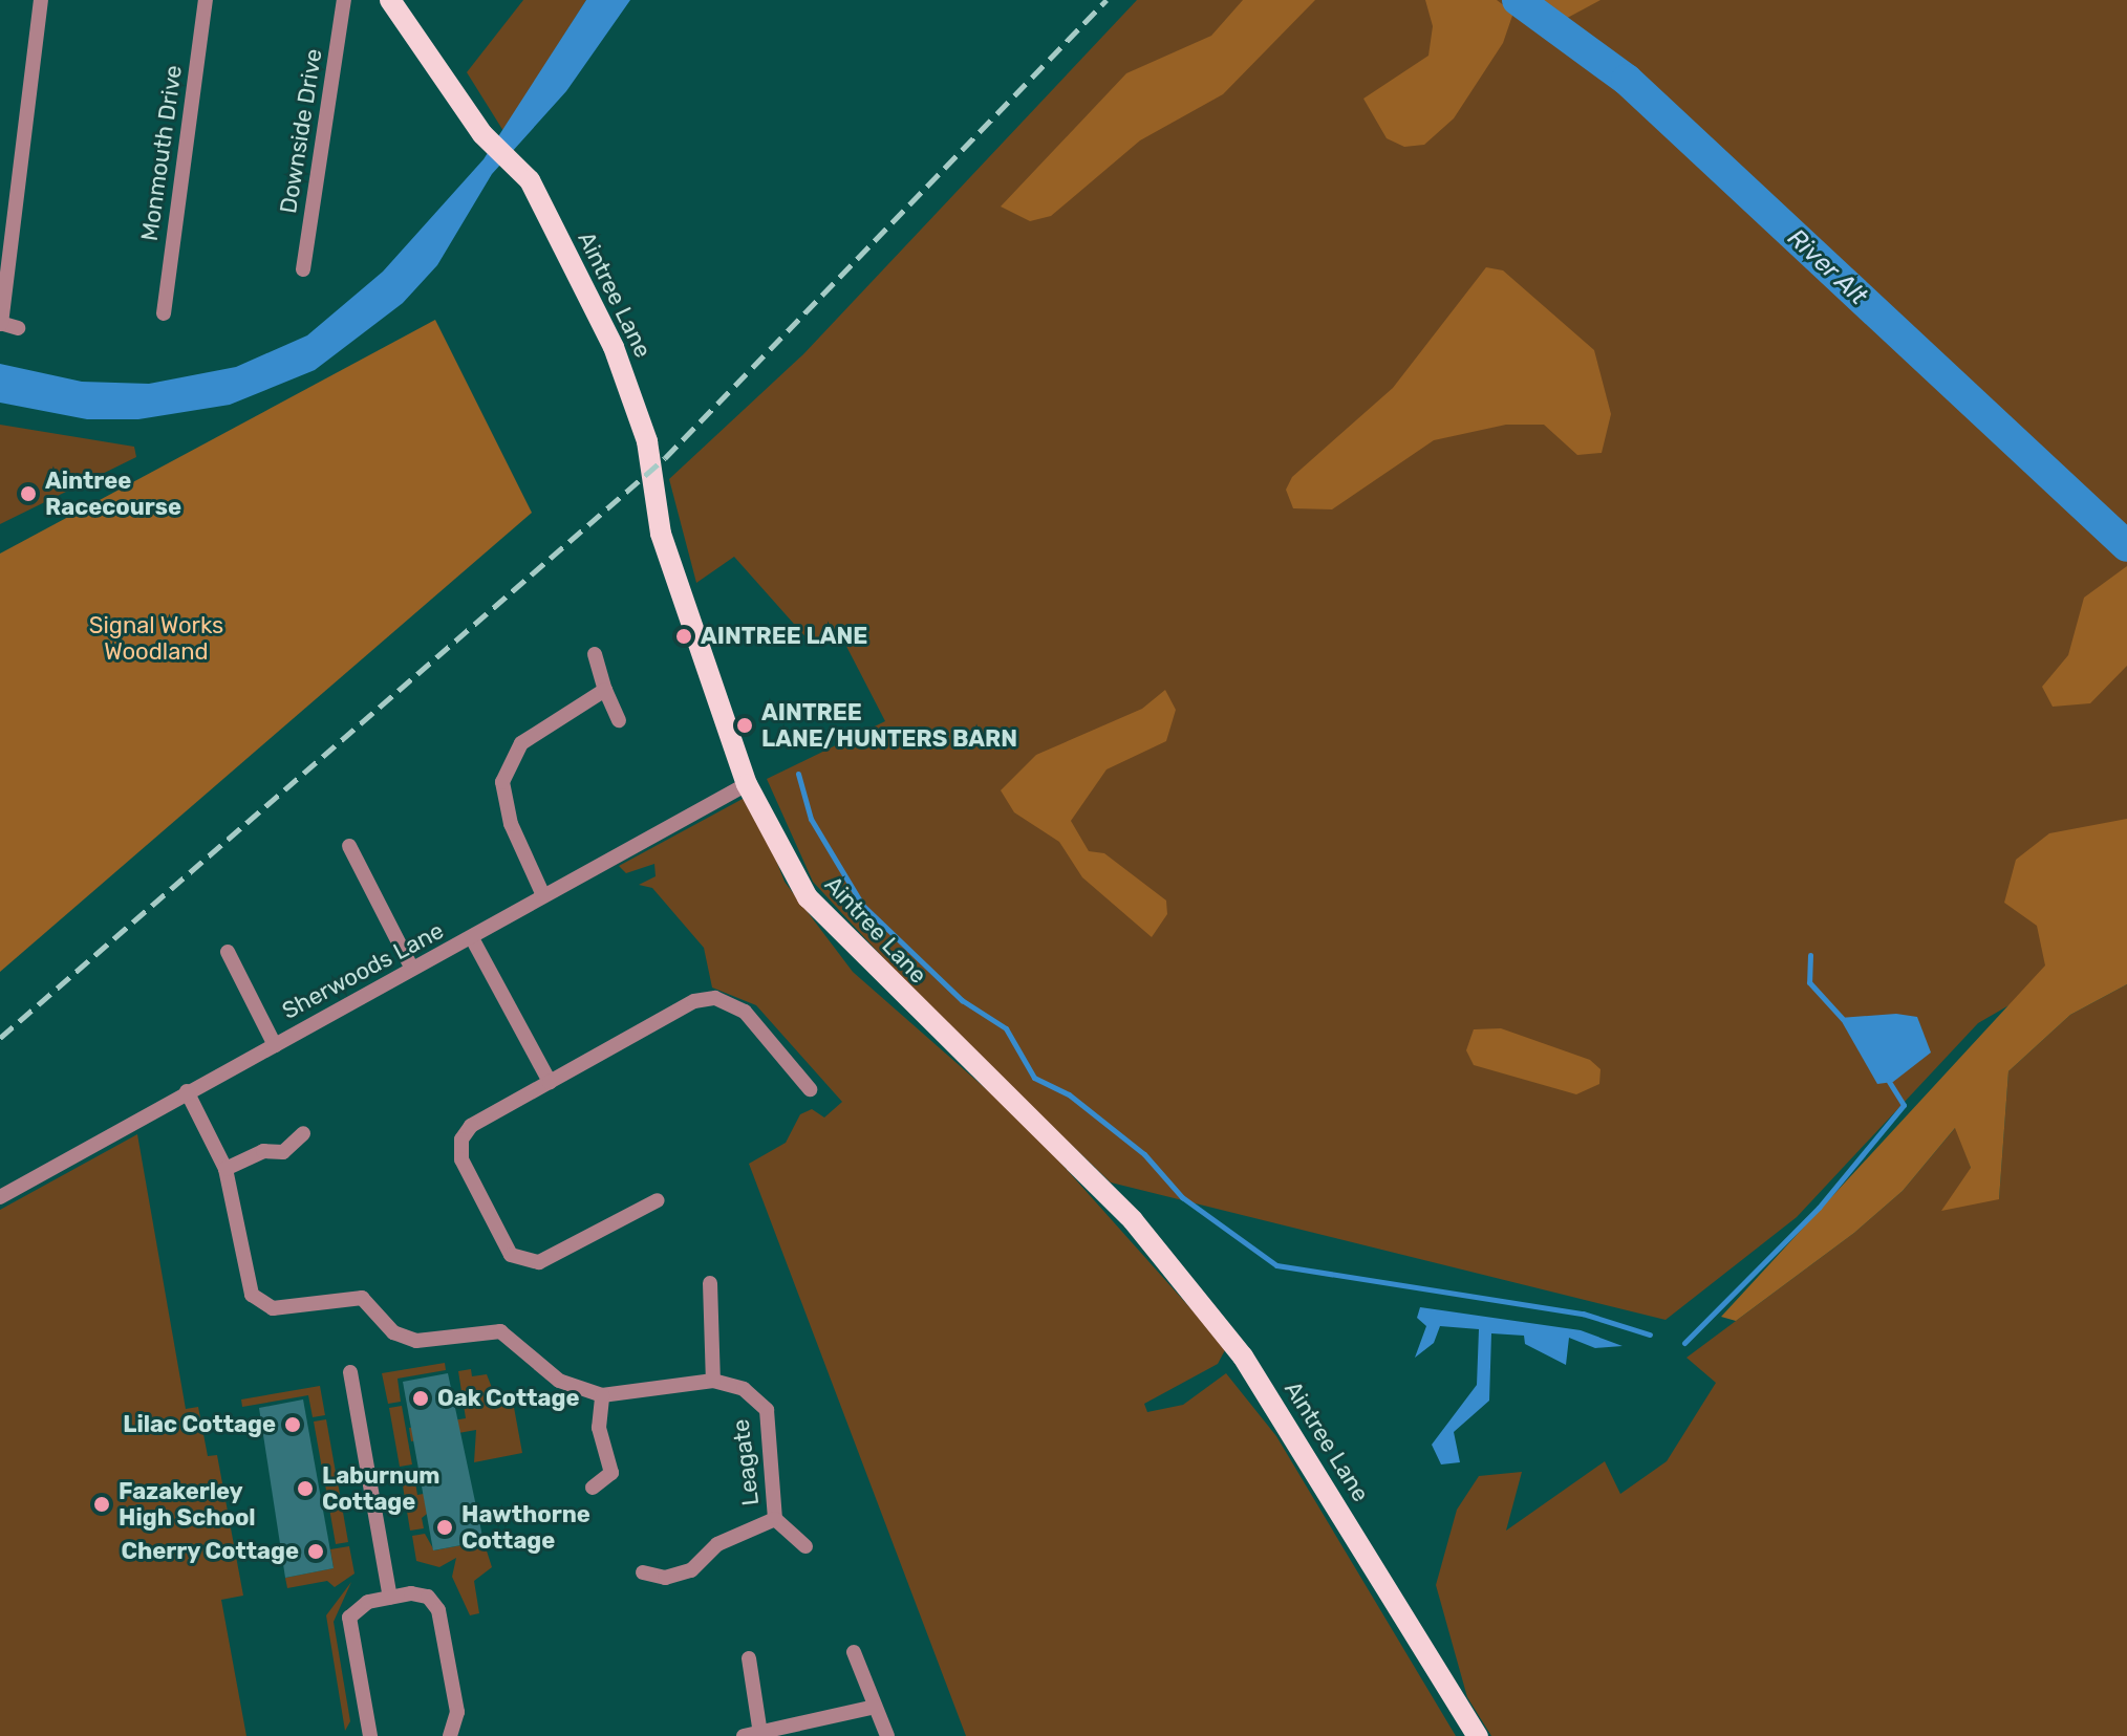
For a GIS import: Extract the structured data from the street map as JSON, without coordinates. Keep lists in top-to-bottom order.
{
  "streets": {
    "main road": ["Aintree Lane"],
    "street": [
      "Downside Drive",
      "Monmouth Drive",
      "Sherwoods Lane",
      "Leagate"
    ]
  },
  "crossings": [
    ["Aintree Lane", "Sherwoods Lane"]
  ],
  "water": ["River Alt"],
  "parks": ["Signal Works Woodland"],
  "places": [
    "Aintree Racecourse",
    "AINTREE LANE",
    "AINTREE LANE/HUNTERS BARN",
    "Oak Cottage",
    "Lilac Cottage",
    "Laburnum Cottage",
    "Fazakerley High School",
    "Hawthorne Cottage",
    "Cherry Cottage"
  ]
}
